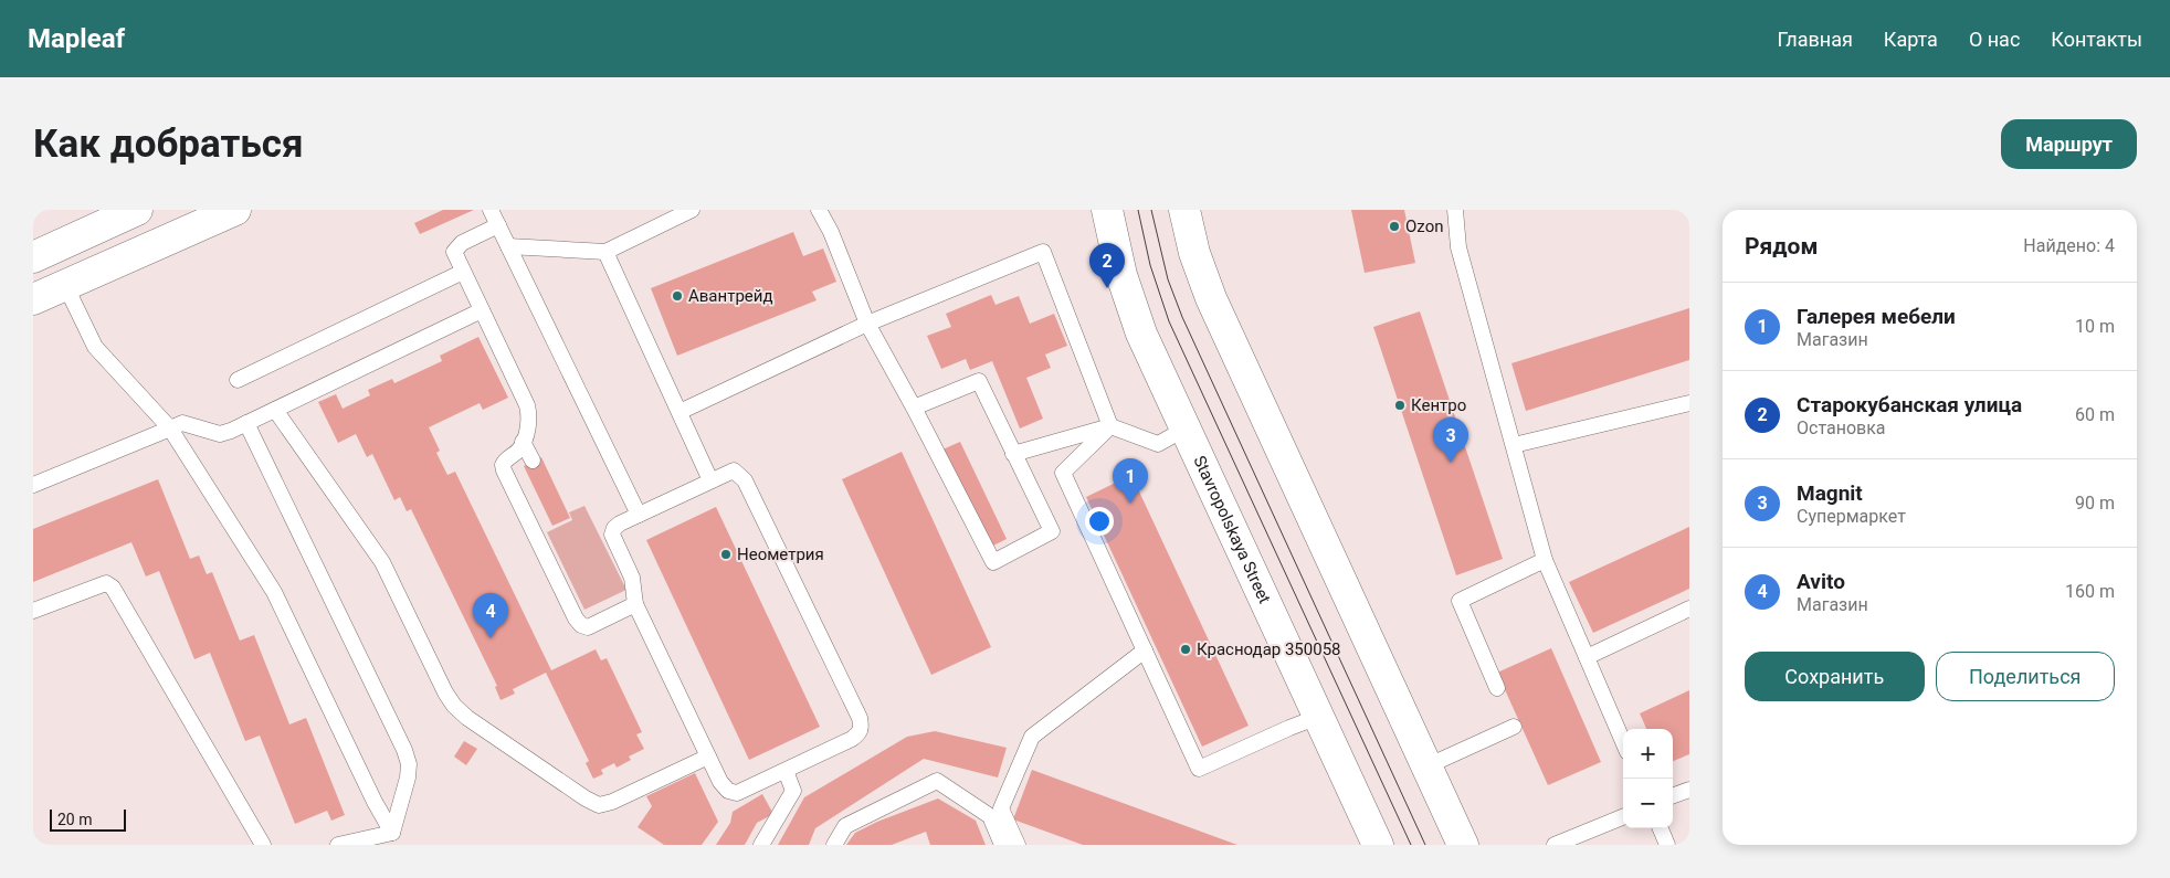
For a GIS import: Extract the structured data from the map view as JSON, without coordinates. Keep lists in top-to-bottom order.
{
  "streets": {
    "main road": ["Stavropolskaya Street"]
  },
  "places": [
    "Ozon",
    "Авантрейд",
    "Кентро",
    "Неометрия",
    "Краснодар 350058"
  ],
  "scale_bar": "20 m",
  "page": {
    "header": "Mapleaf",
    "nav": [
      "Главная",
      "Карта",
      "О нас",
      "Контакты"
    ],
    "buttons": [
      "Маршрут",
      ["Сохранить", "Поделиться"]
    ],
    "title": "Как добраться",
    "heading": ["Рядом", "Найдено: 4"],
    "pins": [
      "2",
      "3",
      "1",
      "4"
    ],
    "list": [
      {
        "mark": "1",
        "name": "Галерея мебели",
        "note": "Магазин",
        "value": "10 m"
      },
      {
        "mark": "2",
        "name": "Старокубанская улица",
        "note": "Остановка",
        "value": "60 m"
      },
      {
        "mark": "3",
        "name": "Magnit",
        "note": "Супермаркет",
        "value": "90 m"
      },
      {
        "mark": "4",
        "name": "Avito",
        "note": "Магазин",
        "value": "160 m"
      }
    ],
    "map_buttons": ["+", "−"],
    "scale": "20 m"
  }
}
